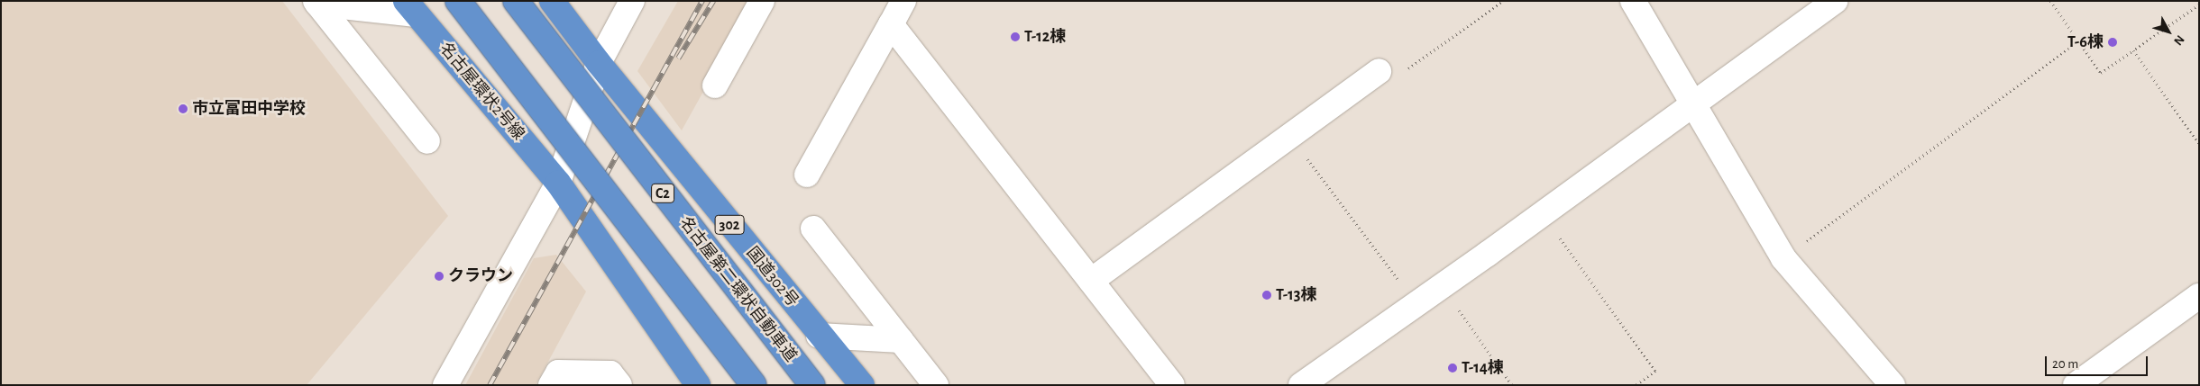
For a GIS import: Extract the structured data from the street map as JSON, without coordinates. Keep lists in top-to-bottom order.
{
  "streets": {
    "highway": [
      "名古屋環状2号線",
      "C2",
      "302",
      "国道302号",
      "名古屋第二環状自動車道"
    ]
  },
  "crossings": [
    ["302", "国道302号"]
  ],
  "places": [
    "T-12棟",
    "T-6棟",
    "市立富田中学校",
    "クラウン",
    "T-13棟",
    "T-14棟"
  ],
  "scale_bar": "20 m",
  "north": "bottom right"
}
